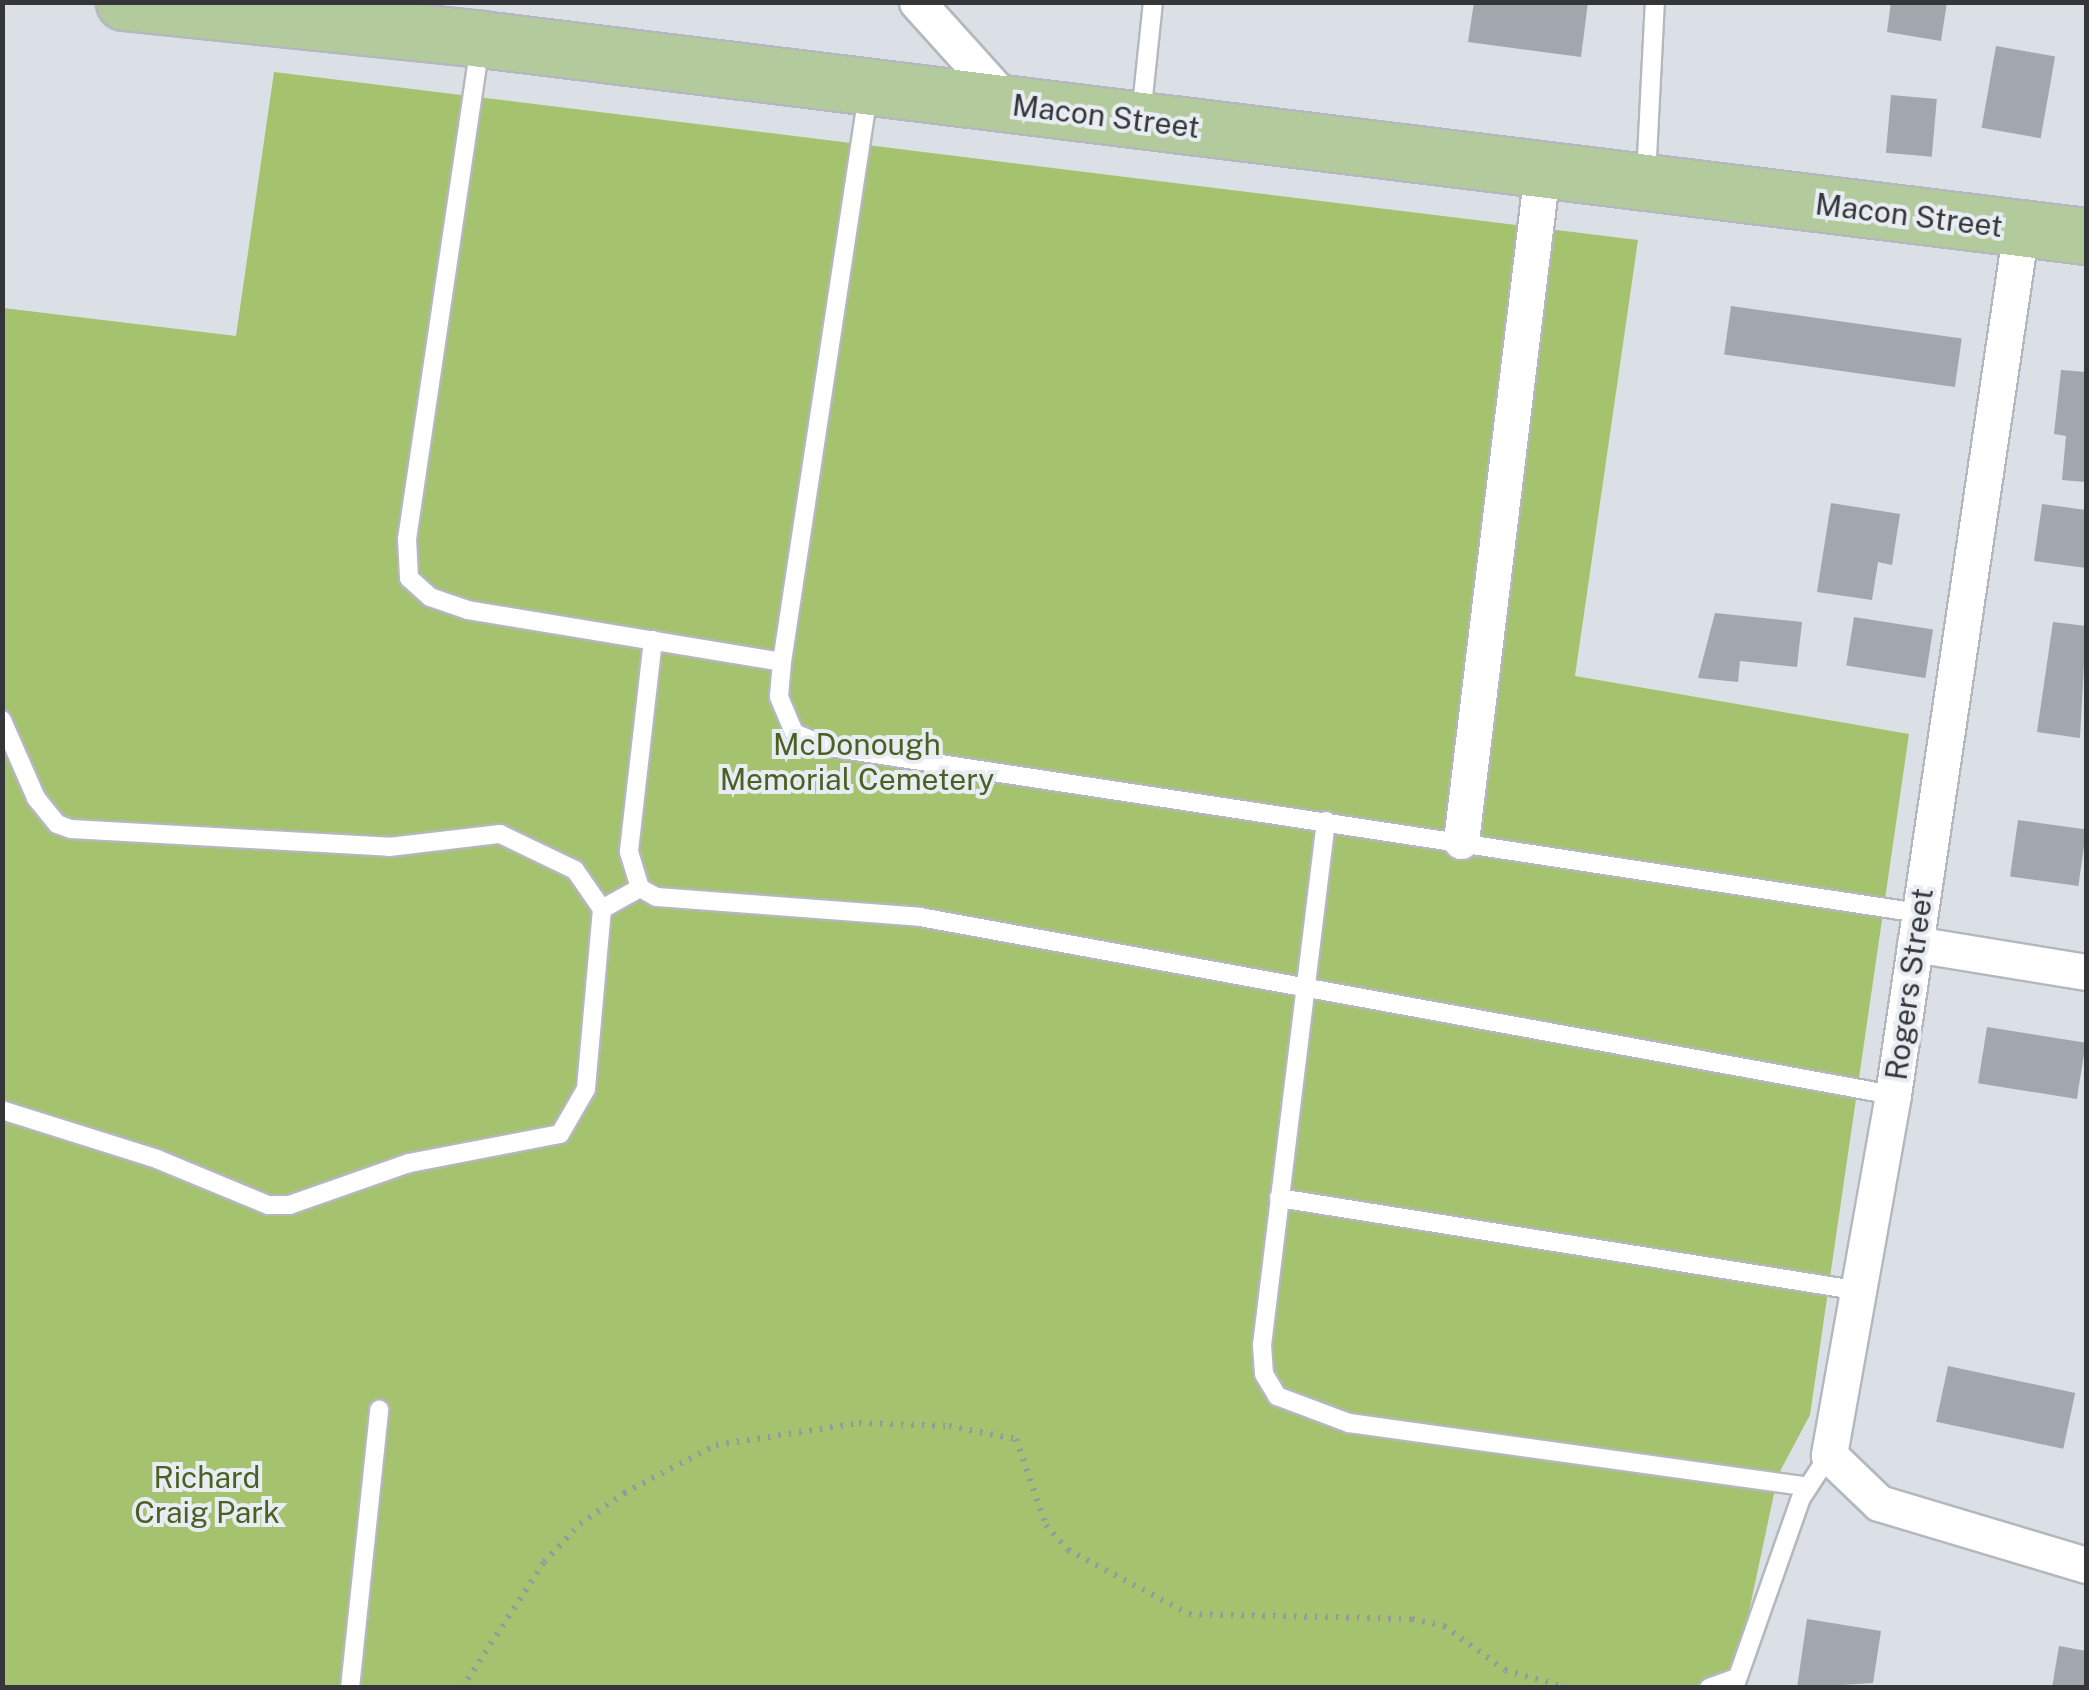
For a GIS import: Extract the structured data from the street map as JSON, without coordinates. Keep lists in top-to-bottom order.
{
  "streets": {
    "main road": ["Macon Street"],
    "street": ["Rogers Street"]
  },
  "crossings": [
    ["Macon Street", "Rogers Street"]
  ],
  "parks": ["McDonough Memorial Cemetery", "Richard Craig Park"]
}
